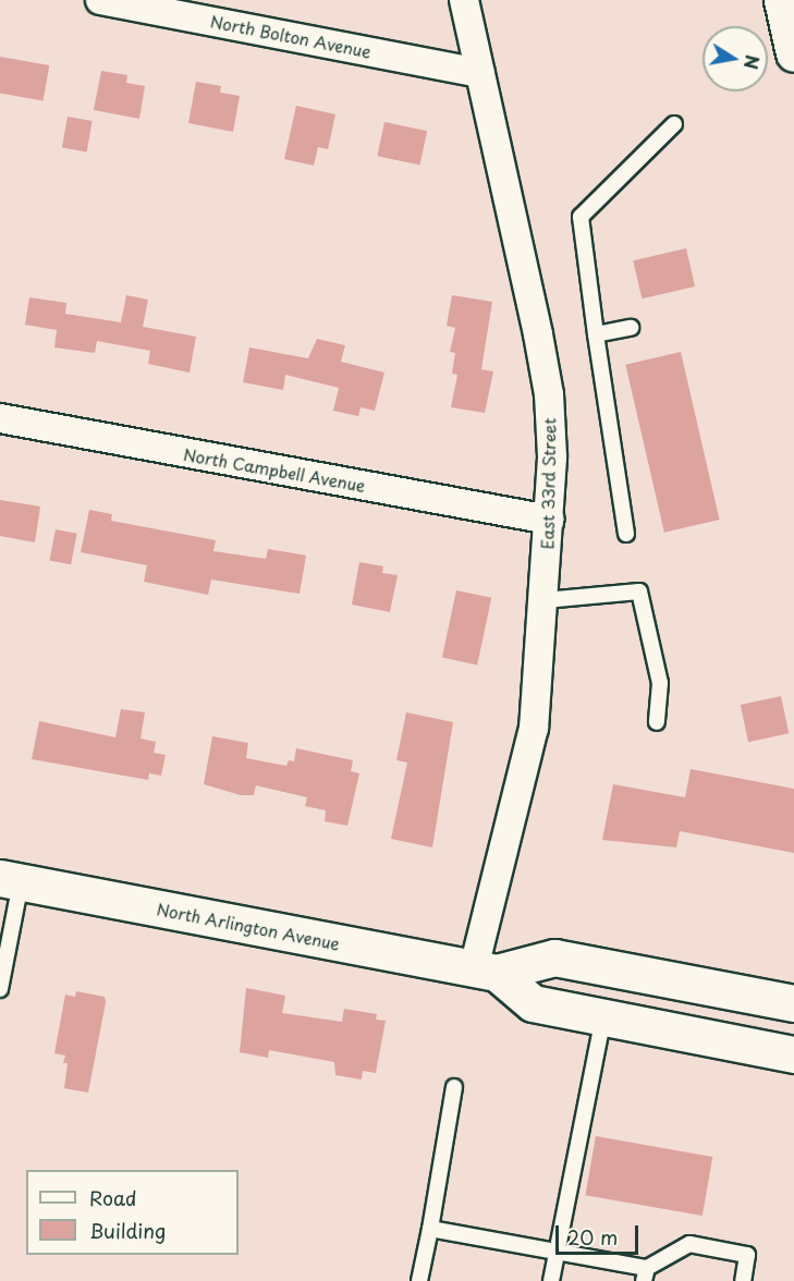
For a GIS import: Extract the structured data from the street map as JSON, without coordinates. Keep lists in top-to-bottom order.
{
  "streets": {
    "main road": ["North Arlington Avenue"],
    "street": ["North Bolton Avenue", "North Campbell Avenue", "East 33rd Street"]
  },
  "crossings": [
    ["North Bolton Avenue", "East 33rd Street"],
    ["North Campbell Avenue", "East 33rd Street"],
    ["East 33rd Street", "North Arlington Avenue"]
  ],
  "legend": ["Road", "Building"],
  "scale_bar": "20 m",
  "north": "right"
}
